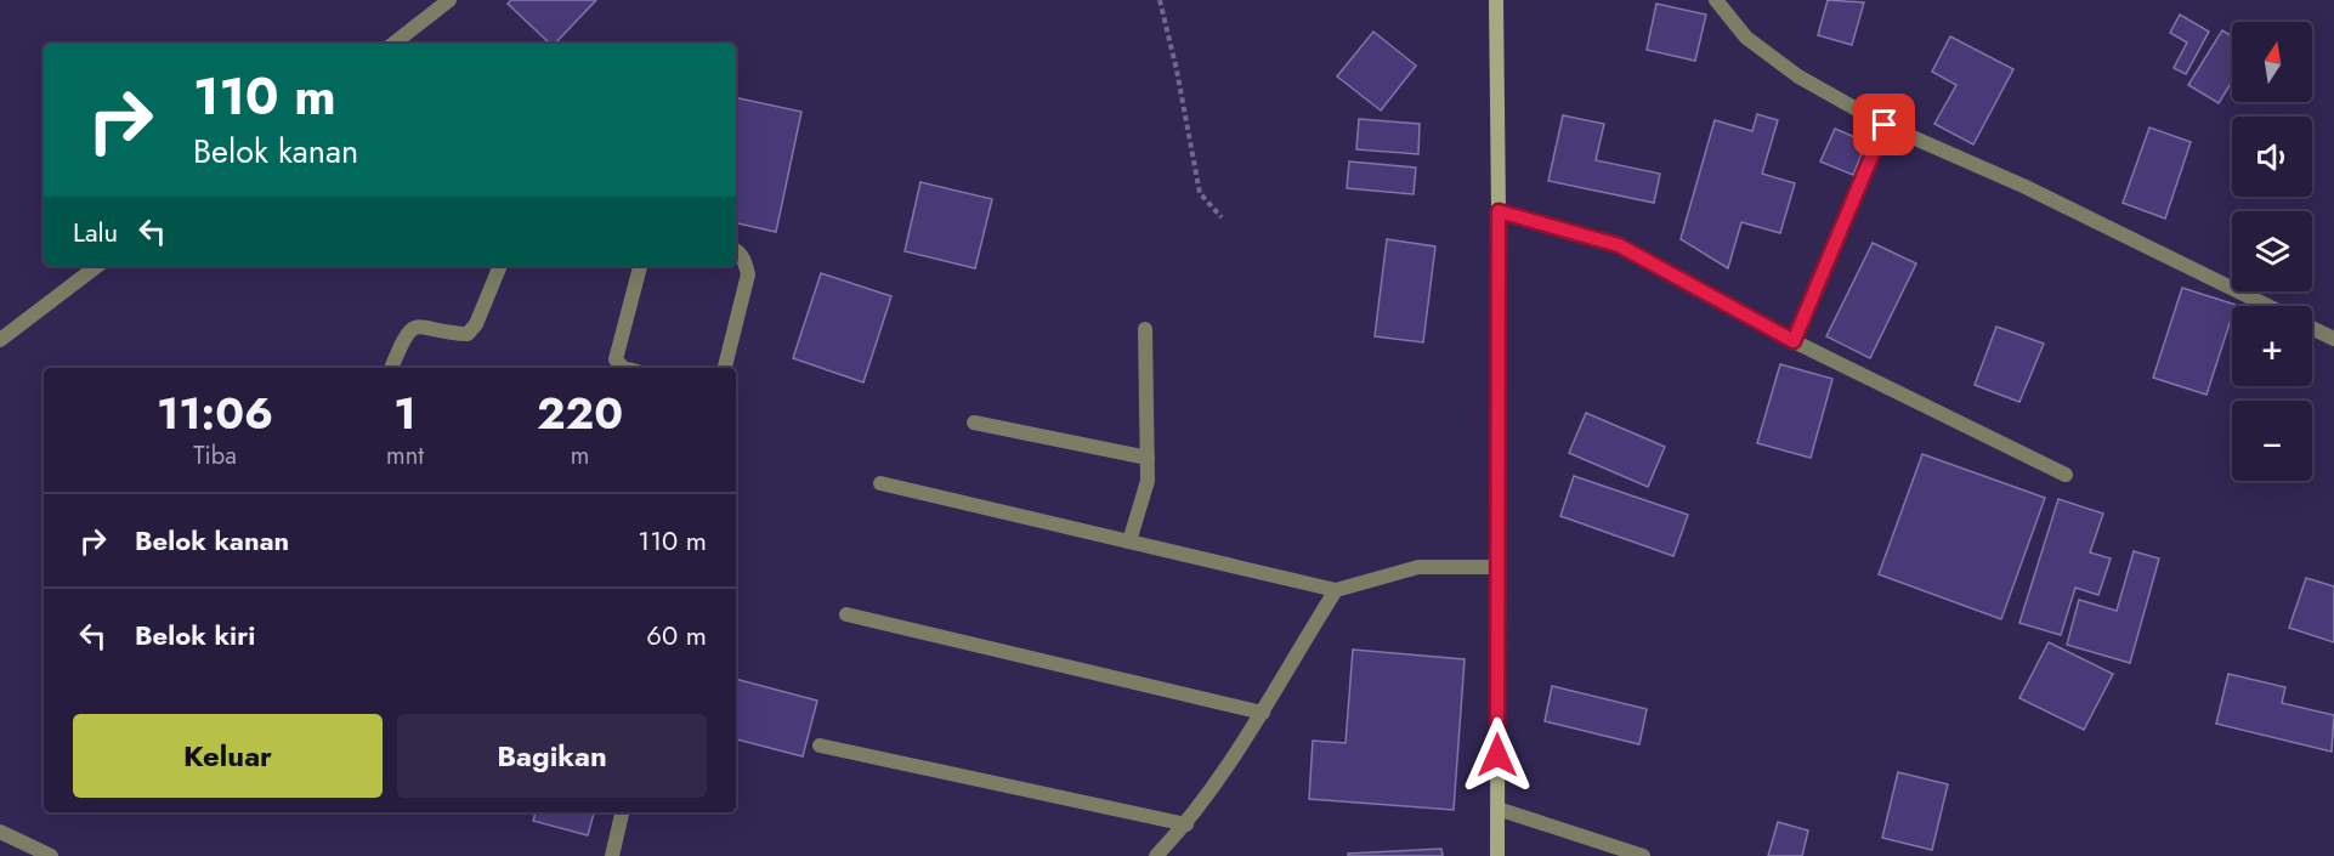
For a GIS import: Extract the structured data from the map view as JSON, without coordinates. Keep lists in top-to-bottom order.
{
  "north": "top",
  "page": {
    "map_buttons": ["+", "−"],
    "turn": ["110 m", "Belok kanan"],
    "then": "Lalu",
    "eta": [
      "11:06",
      "Tiba",
      "1",
      "mnt",
      "220",
      "m"
    ],
    "list": [
      {
        "name": "Belok kanan",
        "value": "110 m"
      },
      {
        "name": "Belok kiri",
        "value": "60 m"
      }
    ],
    "buttons": ["Keluar", "Bagikan"]
  }
}
